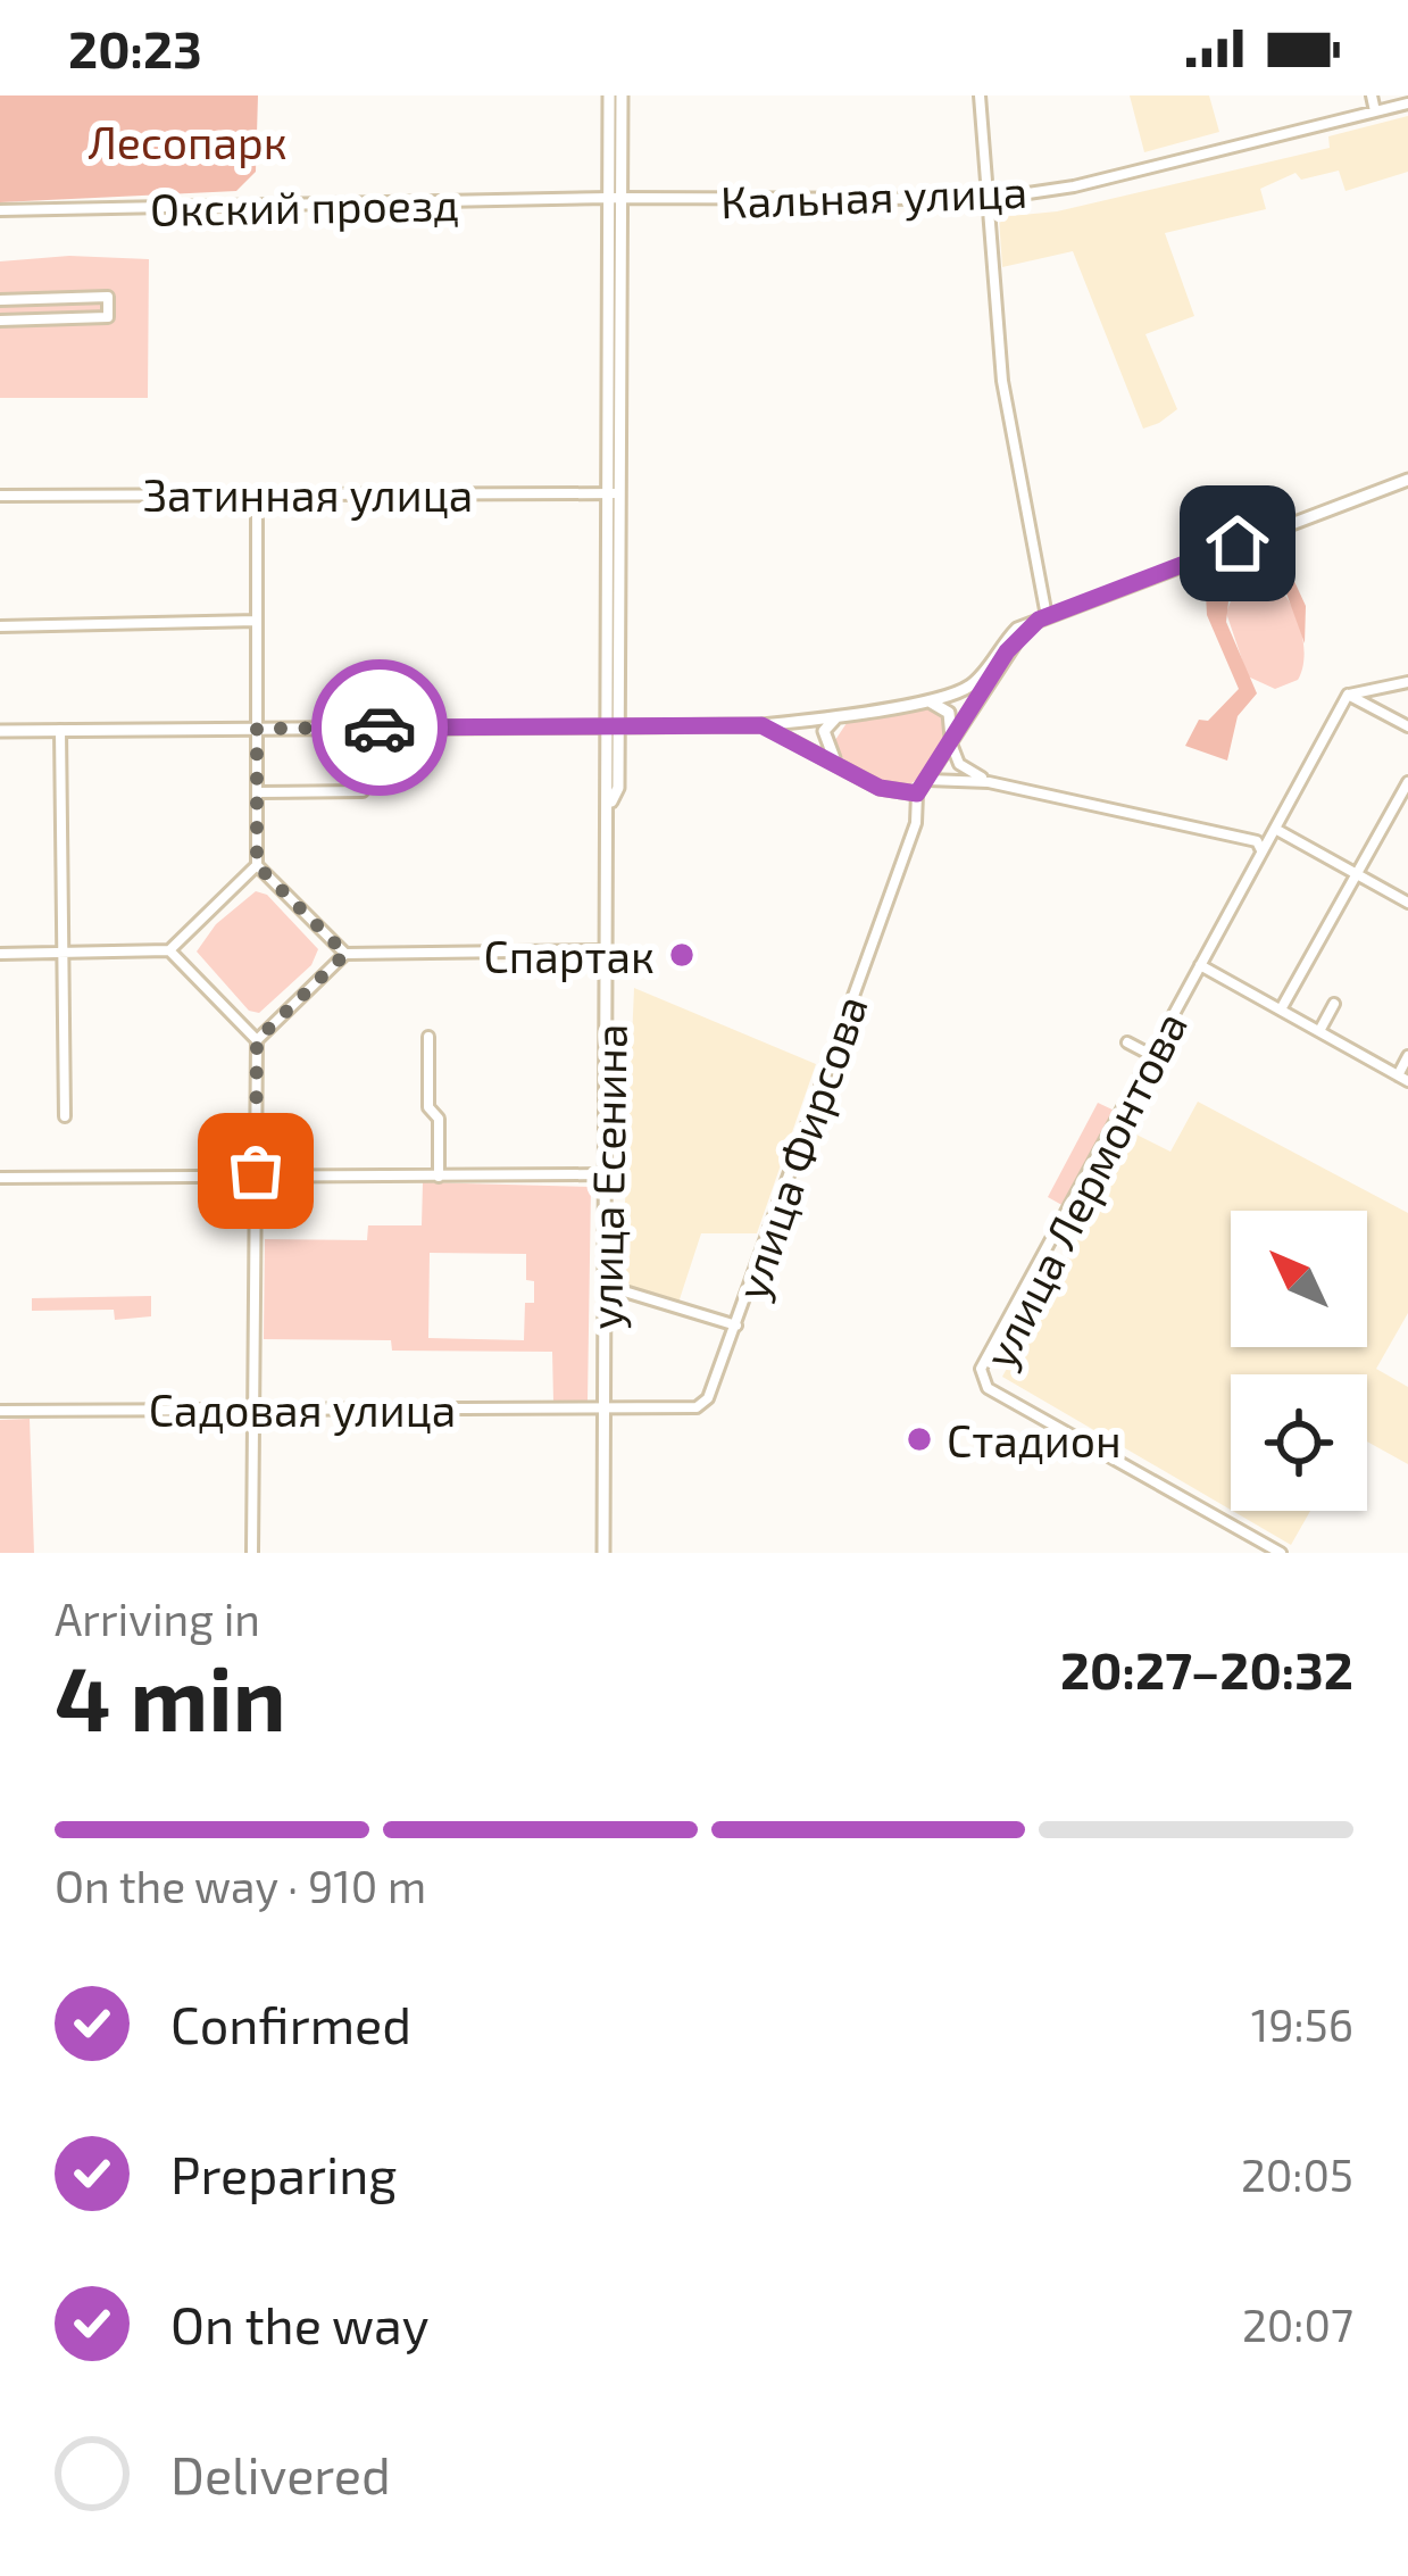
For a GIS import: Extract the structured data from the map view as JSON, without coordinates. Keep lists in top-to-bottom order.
{
  "streets": {
    "main road": ["улица Есенина"],
    "street": [
      "Кальная улица",
      "Окский проезд",
      "Затинная улица",
      "улица Фирсова",
      "улица Лермонтова",
      "Садовая улица"
    ]
  },
  "crossings": [
    ["Кальная улица", "Окский проезд"],
    ["Кальная улица", "улица Есенина"],
    ["Окский проезд", "улица Есенина"],
    ["Затинная улица", "улица Есенина"],
    ["улица Фирсова", "улица Есенина"],
    ["улица Фирсова", "Садовая улица"],
    ["улица Есенина", "Садовая улица"]
  ],
  "parks": ["Лесопарк"],
  "places": ["Спартак", "Стадион"],
  "north": "top left",
  "page": {
    "status": "20:23",
    "heading": ["4 min", "Arriving in", "20:27–20:32"],
    "bar": "On the way · 910 m",
    "list": [
      ["Confirmed", "19:56"],
      ["Preparing", "20:05"],
      ["On the way", "20:07"],
      "Delivered"
    ]
  }
}
